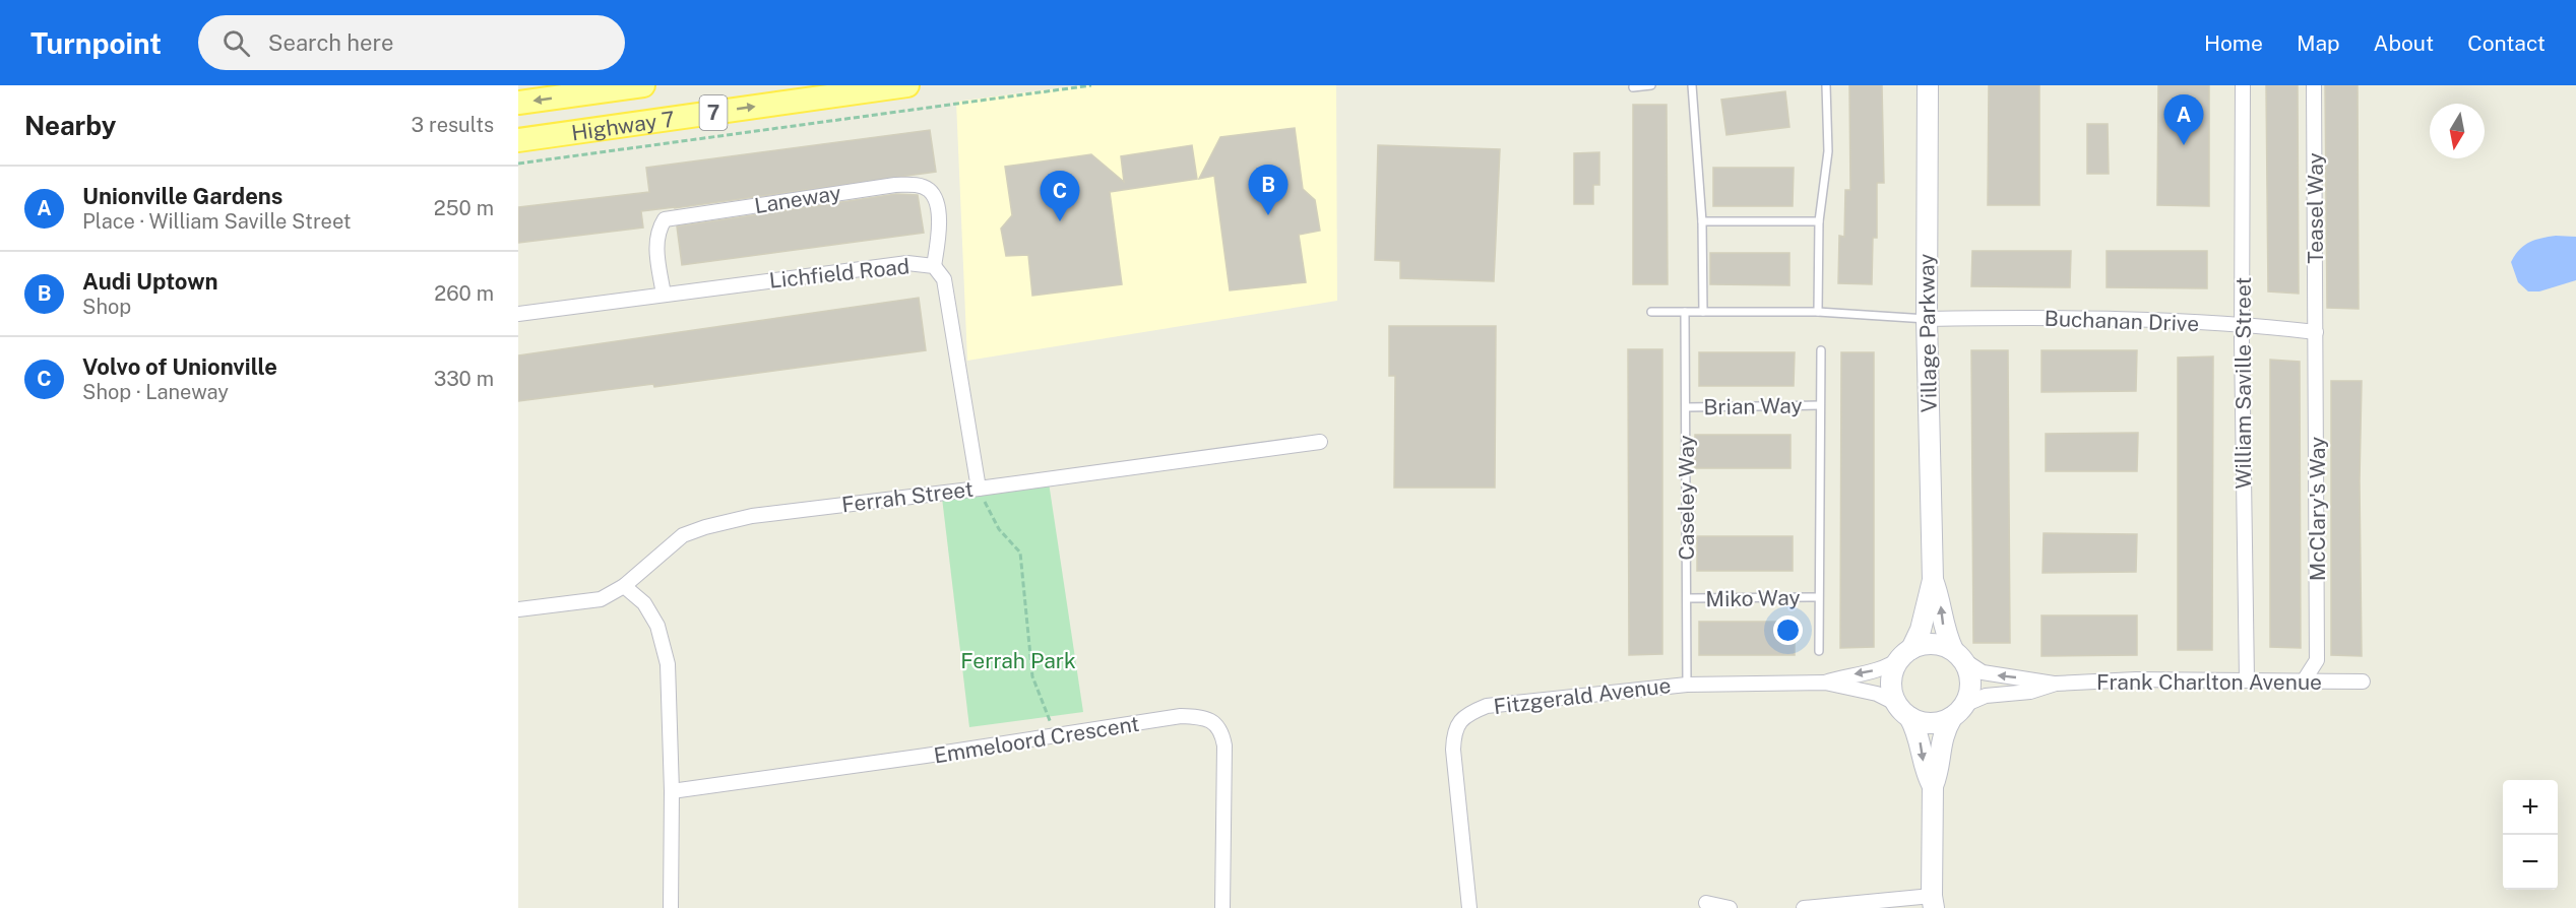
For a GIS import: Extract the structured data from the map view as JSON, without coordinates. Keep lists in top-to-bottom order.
{
  "streets": {
    "main road": ["7", "Highway 7", "Village Parkway"],
    "street": [
      "Laneway",
      "Teasel Way",
      "Lichfield Road",
      "Buchanan Drive",
      "William Saville Street",
      "Ferrah Street",
      "McClary's Way",
      "Frank Charlton Avenue",
      "Fitzgerald Avenue",
      "Emmeloord Crescent"
    ],
    "lane": ["Brian Way", "Caseley Way", "Miko Way"]
  },
  "crossings": [
    ["Laneway", "Lichfield Road"],
    ["Teasel Way", "Buchanan Drive"],
    ["Teasel Way", "McClary's Way"],
    ["Lichfield Road", "Ferrah Street"],
    ["Buchanan Drive", "Village Parkway"],
    ["Buchanan Drive", "William Saville Street"],
    ["Buchanan Drive", "McClary's Way"],
    ["Village Parkway", "Frank Charlton Avenue"],
    ["Village Parkway", "Fitzgerald Avenue"],
    ["William Saville Street", "Frank Charlton Avenue"],
    ["Brian Way", "Caseley Way"],
    ["Caseley Way", "Miko Way"],
    ["Caseley Way", "Fitzgerald Avenue"],
    ["McClary's Way", "Frank Charlton Avenue"],
    ["Frank Charlton Avenue", "Fitzgerald Avenue"]
  ],
  "parks": ["Ferrah Park"],
  "north": "bottom",
  "page": {
    "header": "Turnpoint",
    "search": "Search here",
    "nav": [
      "Home",
      "Map",
      "About",
      "Contact"
    ],
    "heading": ["Nearby", "3 results"],
    "pins": ["A", "B", "C"],
    "list": [
      {
        "mark": "A",
        "name": "Unionville Gardens",
        "note": "Place · William Saville Street",
        "value": "250 m"
      },
      {
        "mark": "B",
        "name": "Audi Uptown",
        "note": "Shop",
        "value": "260 m"
      },
      {
        "mark": "C",
        "name": "Volvo of Unionville",
        "note": "Shop · Laneway",
        "value": "330 m"
      }
    ],
    "map_buttons": ["+", "−"]
  }
}
